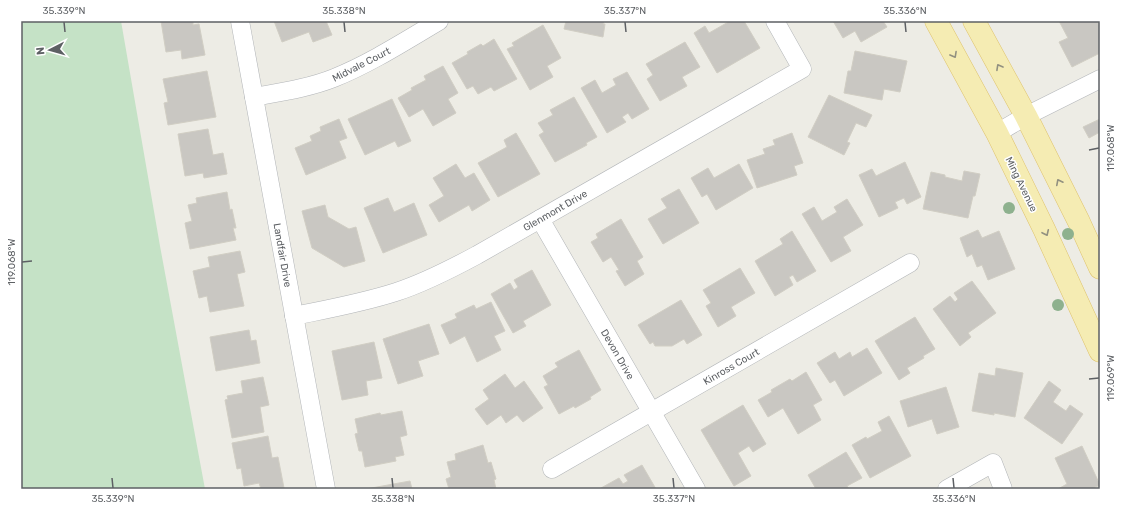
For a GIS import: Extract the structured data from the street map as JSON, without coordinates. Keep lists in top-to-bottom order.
{
  "streets": {
    "main road": ["Ming Avenue"],
    "street": [
      "Midvale Court",
      "Glenmont Drive",
      "Landfair Drive",
      "Devon Drive",
      "Kinross Court"
    ]
  },
  "crossings": [
    ["Midvale Court", "Landfair Drive"],
    ["Glenmont Drive", "Landfair Drive"],
    ["Glenmont Drive", "Devon Drive"],
    ["Devon Drive", "Kinross Court"]
  ],
  "north": "left",
  "coordinates": [
    "35.339°N",
    "35.338°N",
    "35.337°N",
    "35.336°N",
    "119.068°W",
    "119.069°W"
  ]
}
